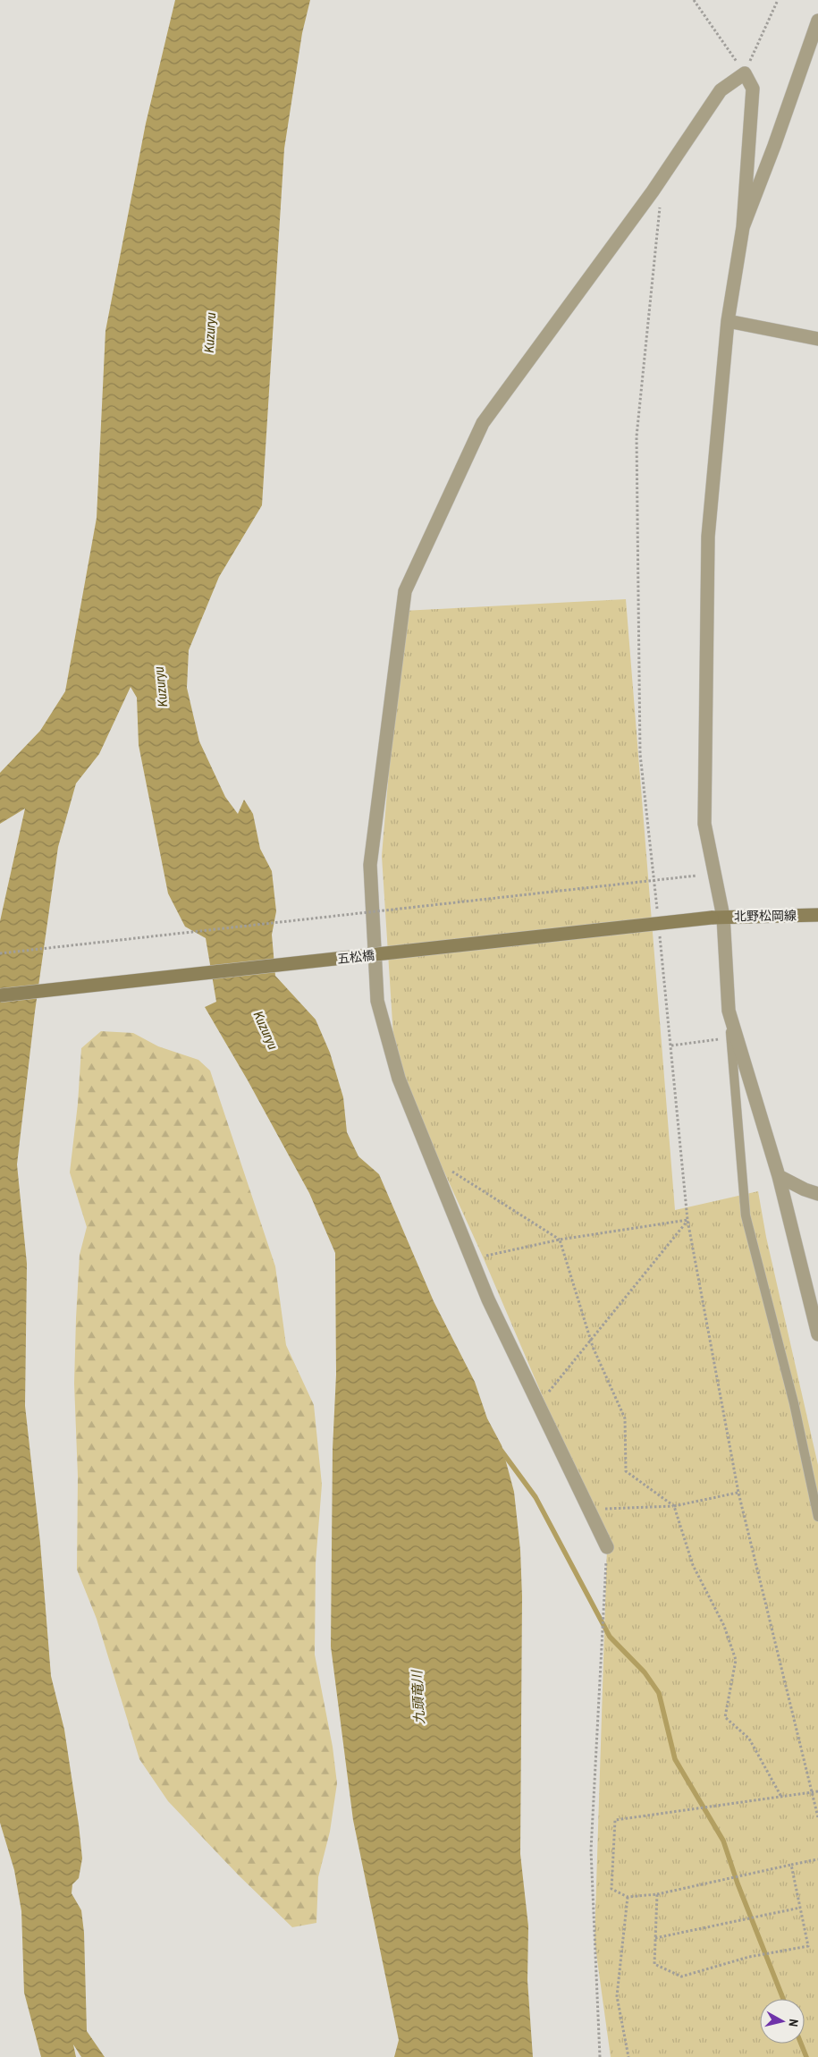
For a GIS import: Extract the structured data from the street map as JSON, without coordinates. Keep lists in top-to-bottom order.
{
  "streets": {
    "main road": ["北野松岡線", "五松橋"]
  },
  "crossings": [
    ["北野松岡線", "五松橋"]
  ],
  "water": ["Kuzuryu", "九頭竜川"],
  "north": "right"
}
